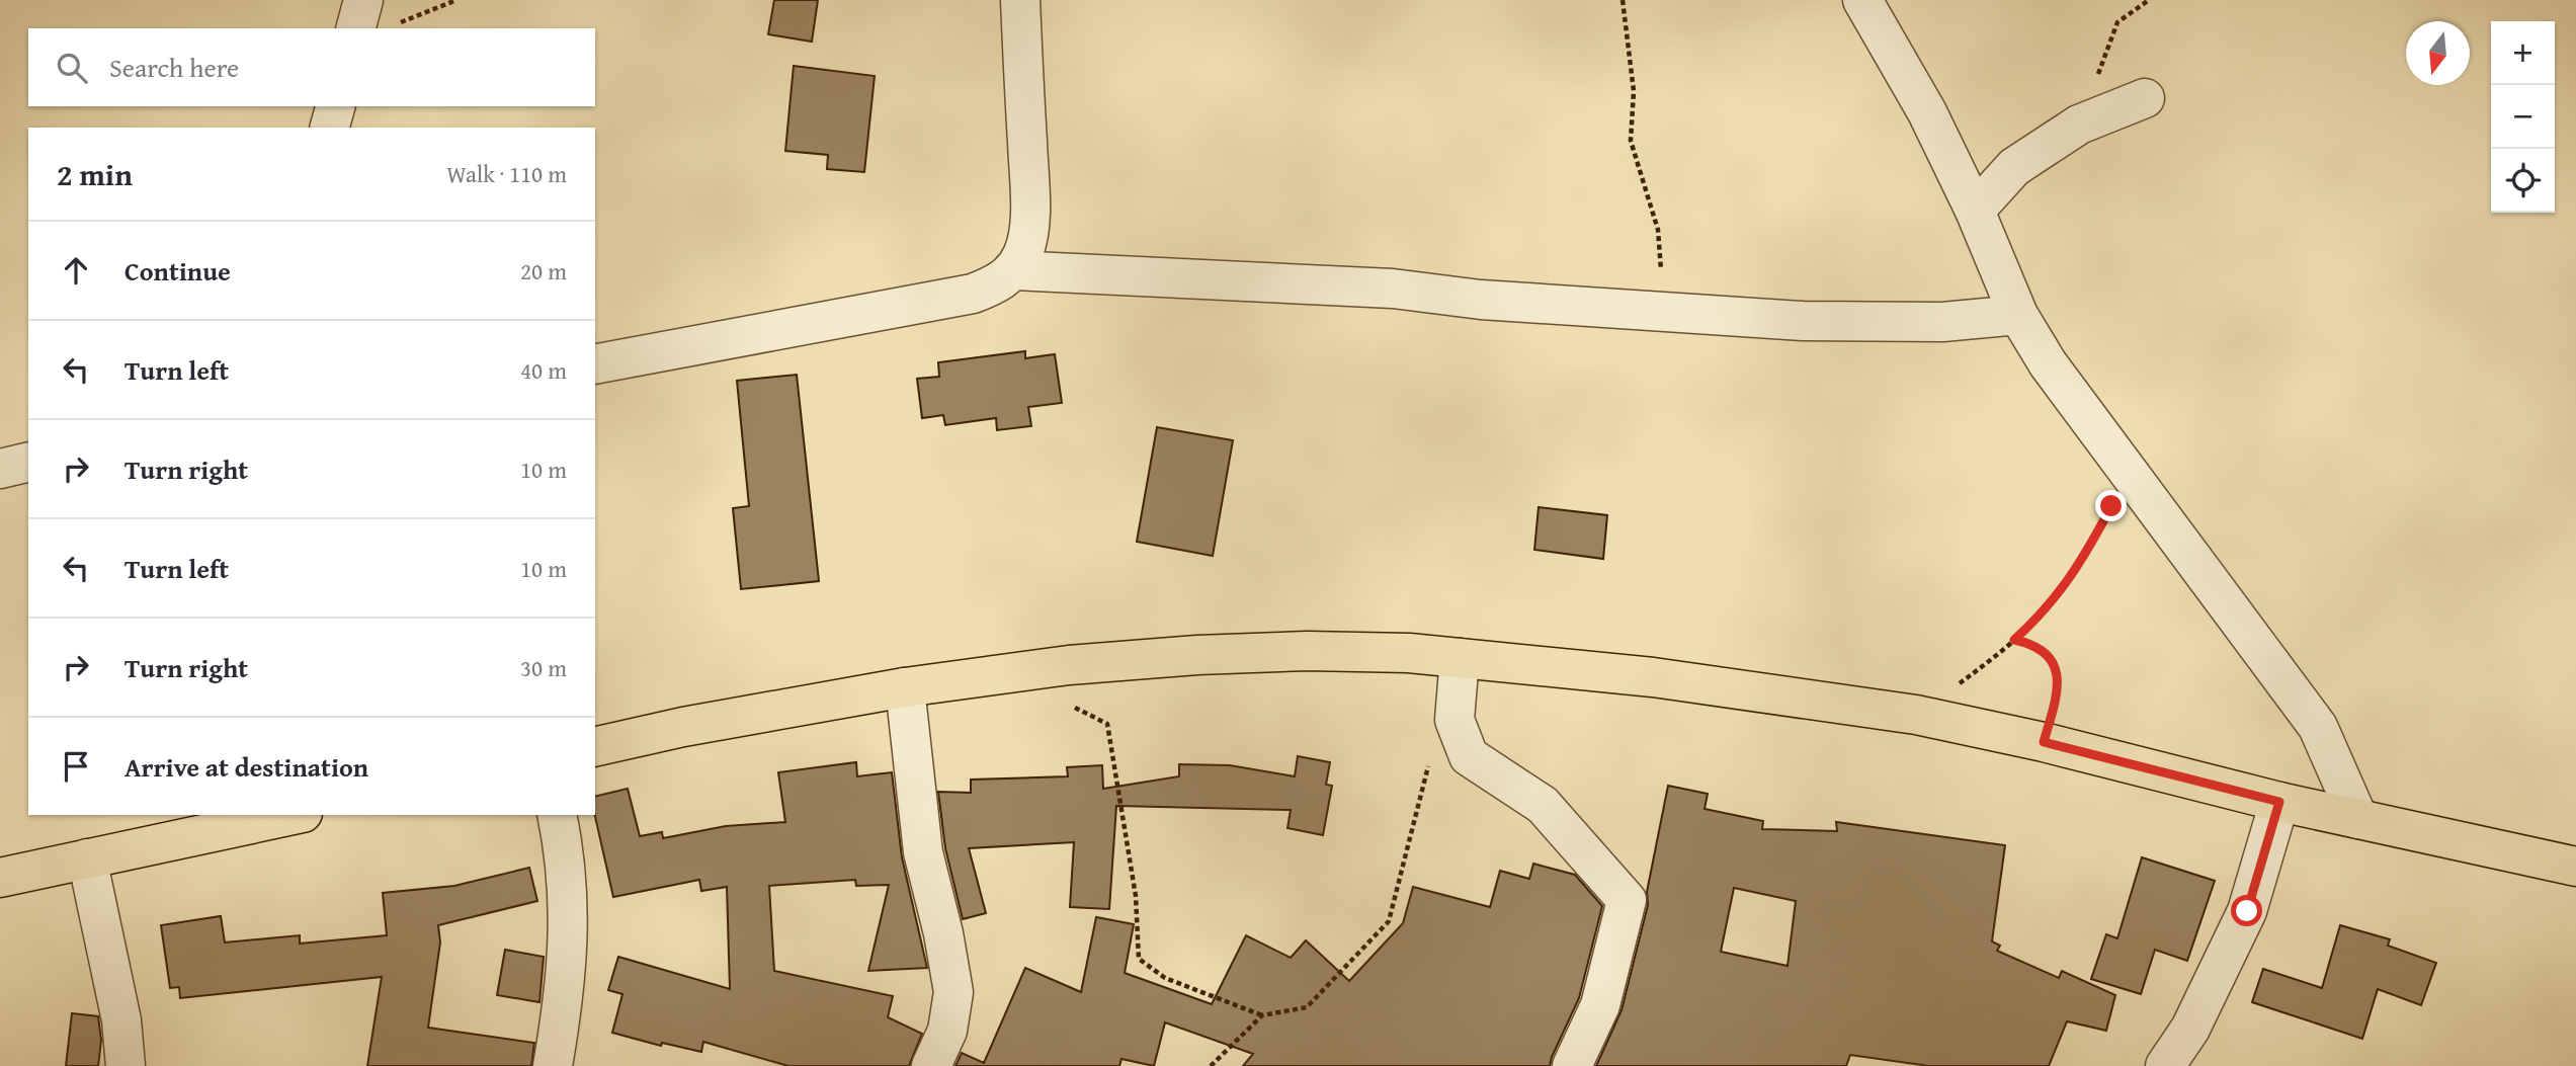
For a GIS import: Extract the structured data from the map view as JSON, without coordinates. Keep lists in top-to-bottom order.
{
  "north": "bottom",
  "page": {
    "map_buttons": ["+", "−"],
    "search": "Search here",
    "heading": ["2 min", "Walk · 110 m"],
    "list": [
      ["Continue", "20 m"],
      ["Turn left", "40 m"],
      ["Turn right", "10 m"],
      ["Turn left", "10 m"],
      ["Turn right", "30 m"],
      "Arrive at destination"
    ]
  }
}
